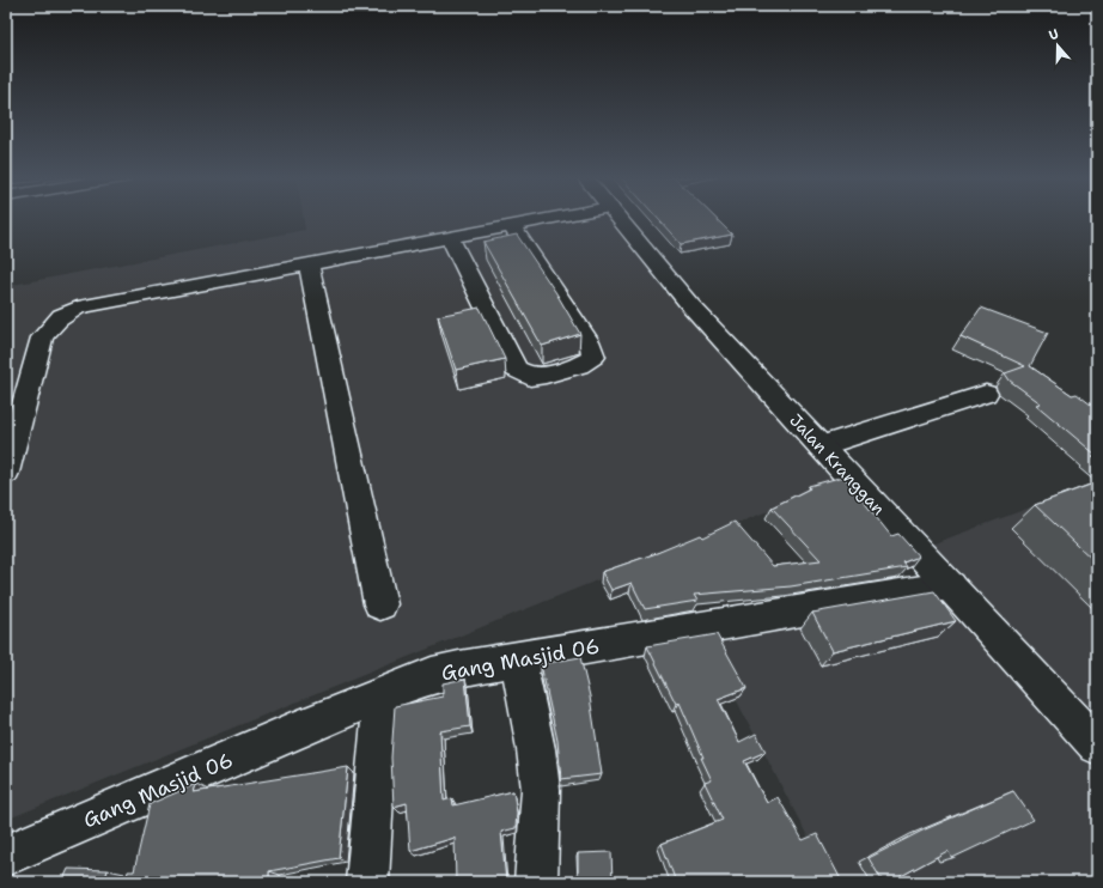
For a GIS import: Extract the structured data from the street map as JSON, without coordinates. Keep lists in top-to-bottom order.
{
  "streets": {
    "street": ["Jalan Kranggan", "Gang Masjid 06"]
  },
  "crossings": [
    ["Jalan Kranggan", "Gang Masjid 06"]
  ],
  "north": "top"
}
